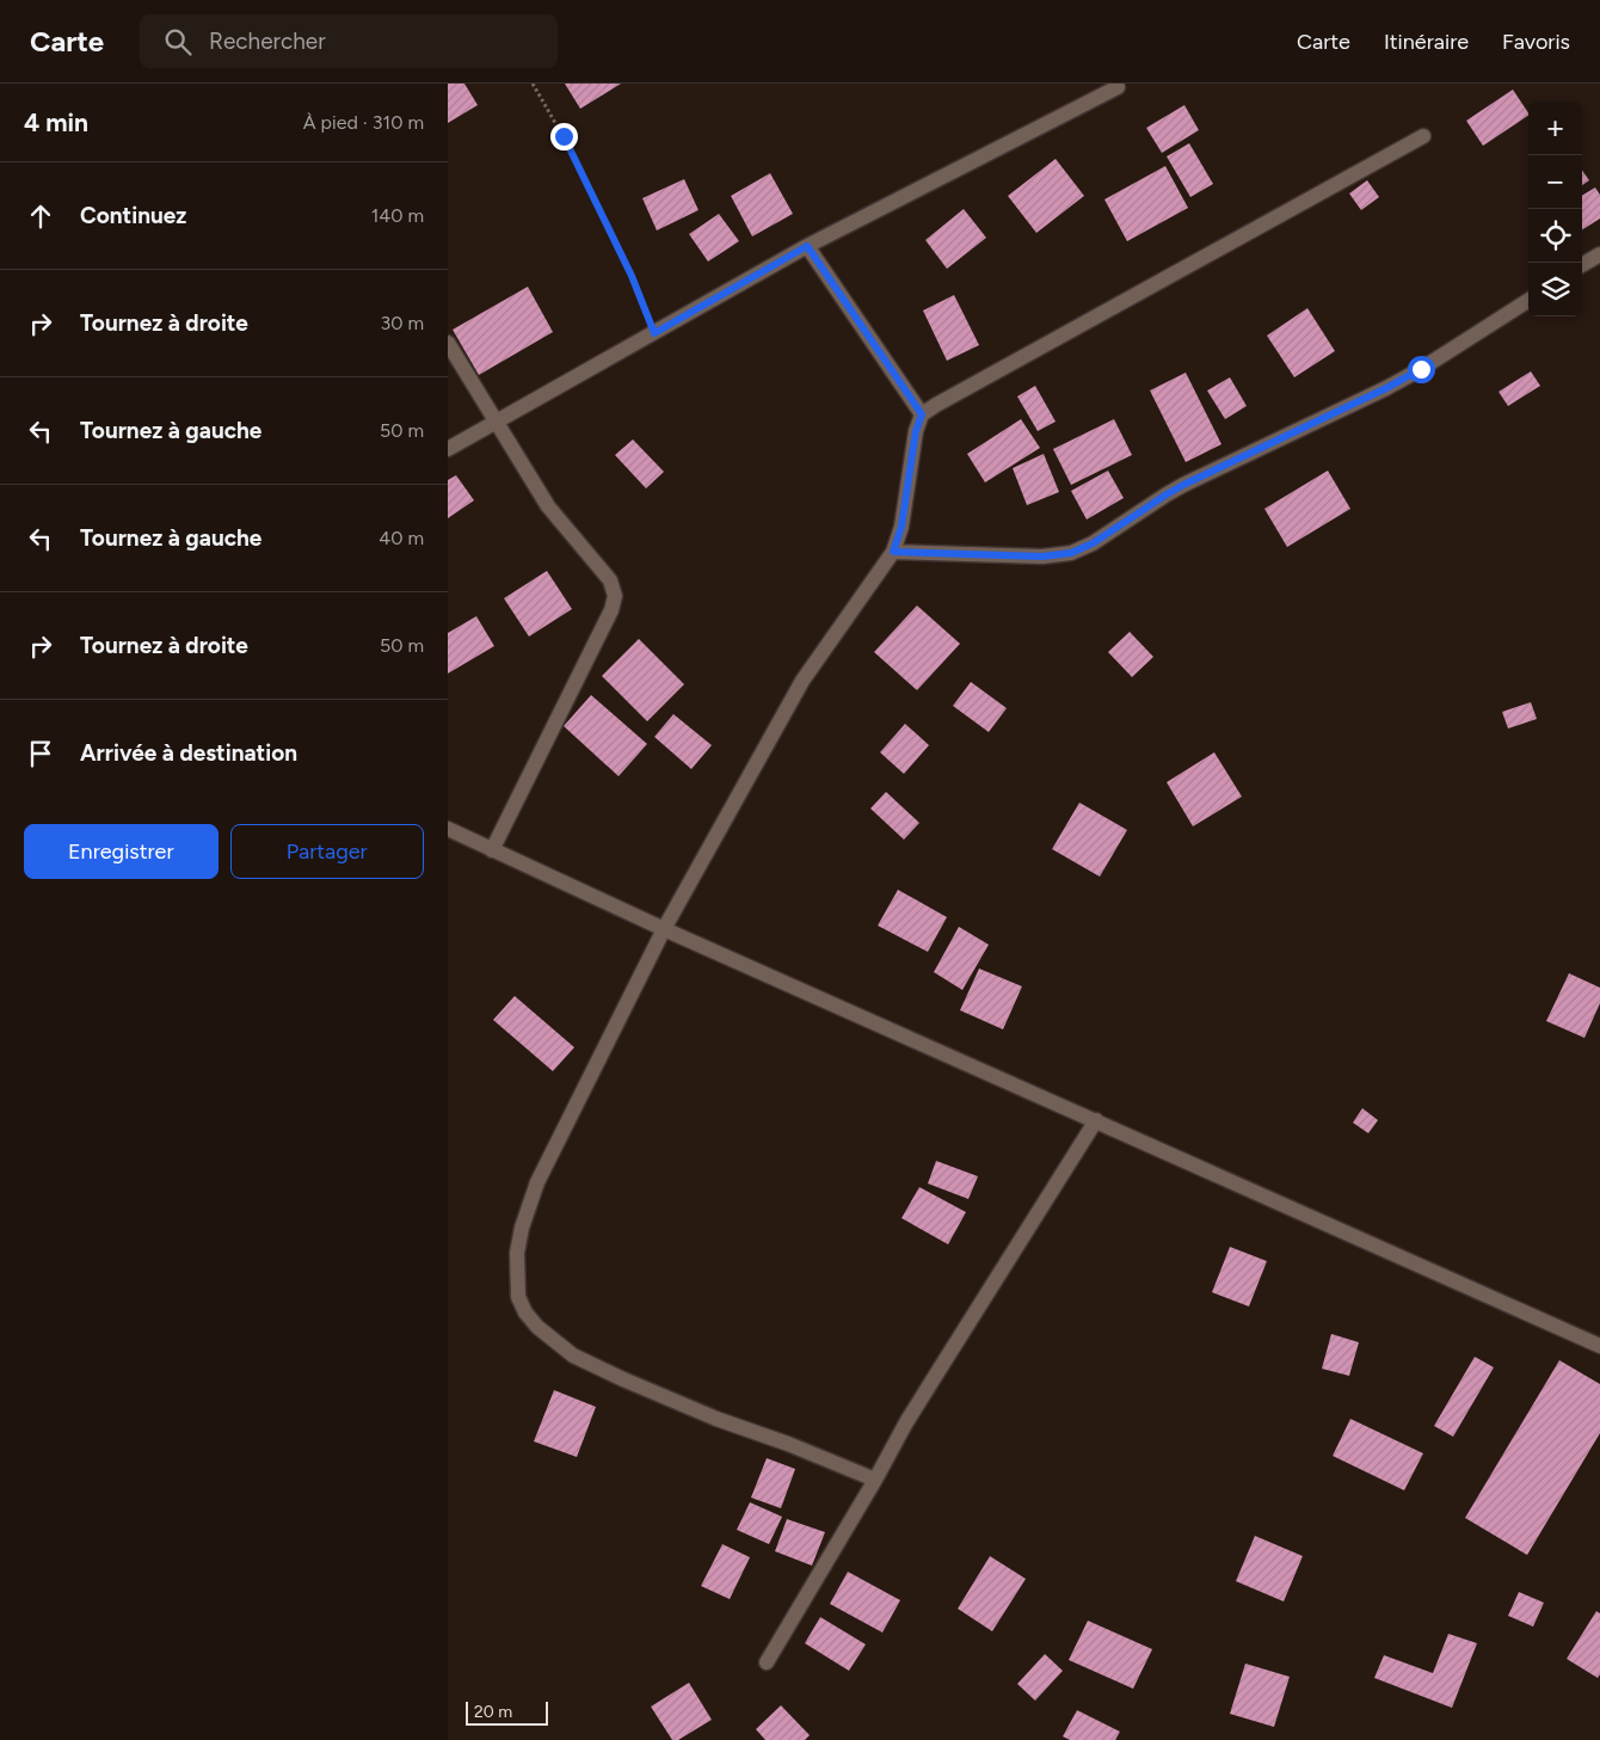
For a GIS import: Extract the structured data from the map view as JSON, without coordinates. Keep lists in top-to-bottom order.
{
  "scale_bar": "20 m",
  "page": {
    "header": "Carte",
    "search": "Rechercher",
    "nav": ["Carte", "Itinéraire", "Favoris"],
    "heading": ["4 min", "À pied · 310 m"],
    "map_buttons": ["+", "−"],
    "list": [
      ["Continuez", "140 m"],
      ["Tournez à droite", "30 m"],
      ["Tournez à gauche", "50 m"],
      ["Tournez à gauche", "40 m"],
      ["Tournez à droite", "50 m"],
      "Arrivée à destination"
    ],
    "buttons": ["Enregistrer", "Partager"],
    "scale": "20 m"
  }
}
